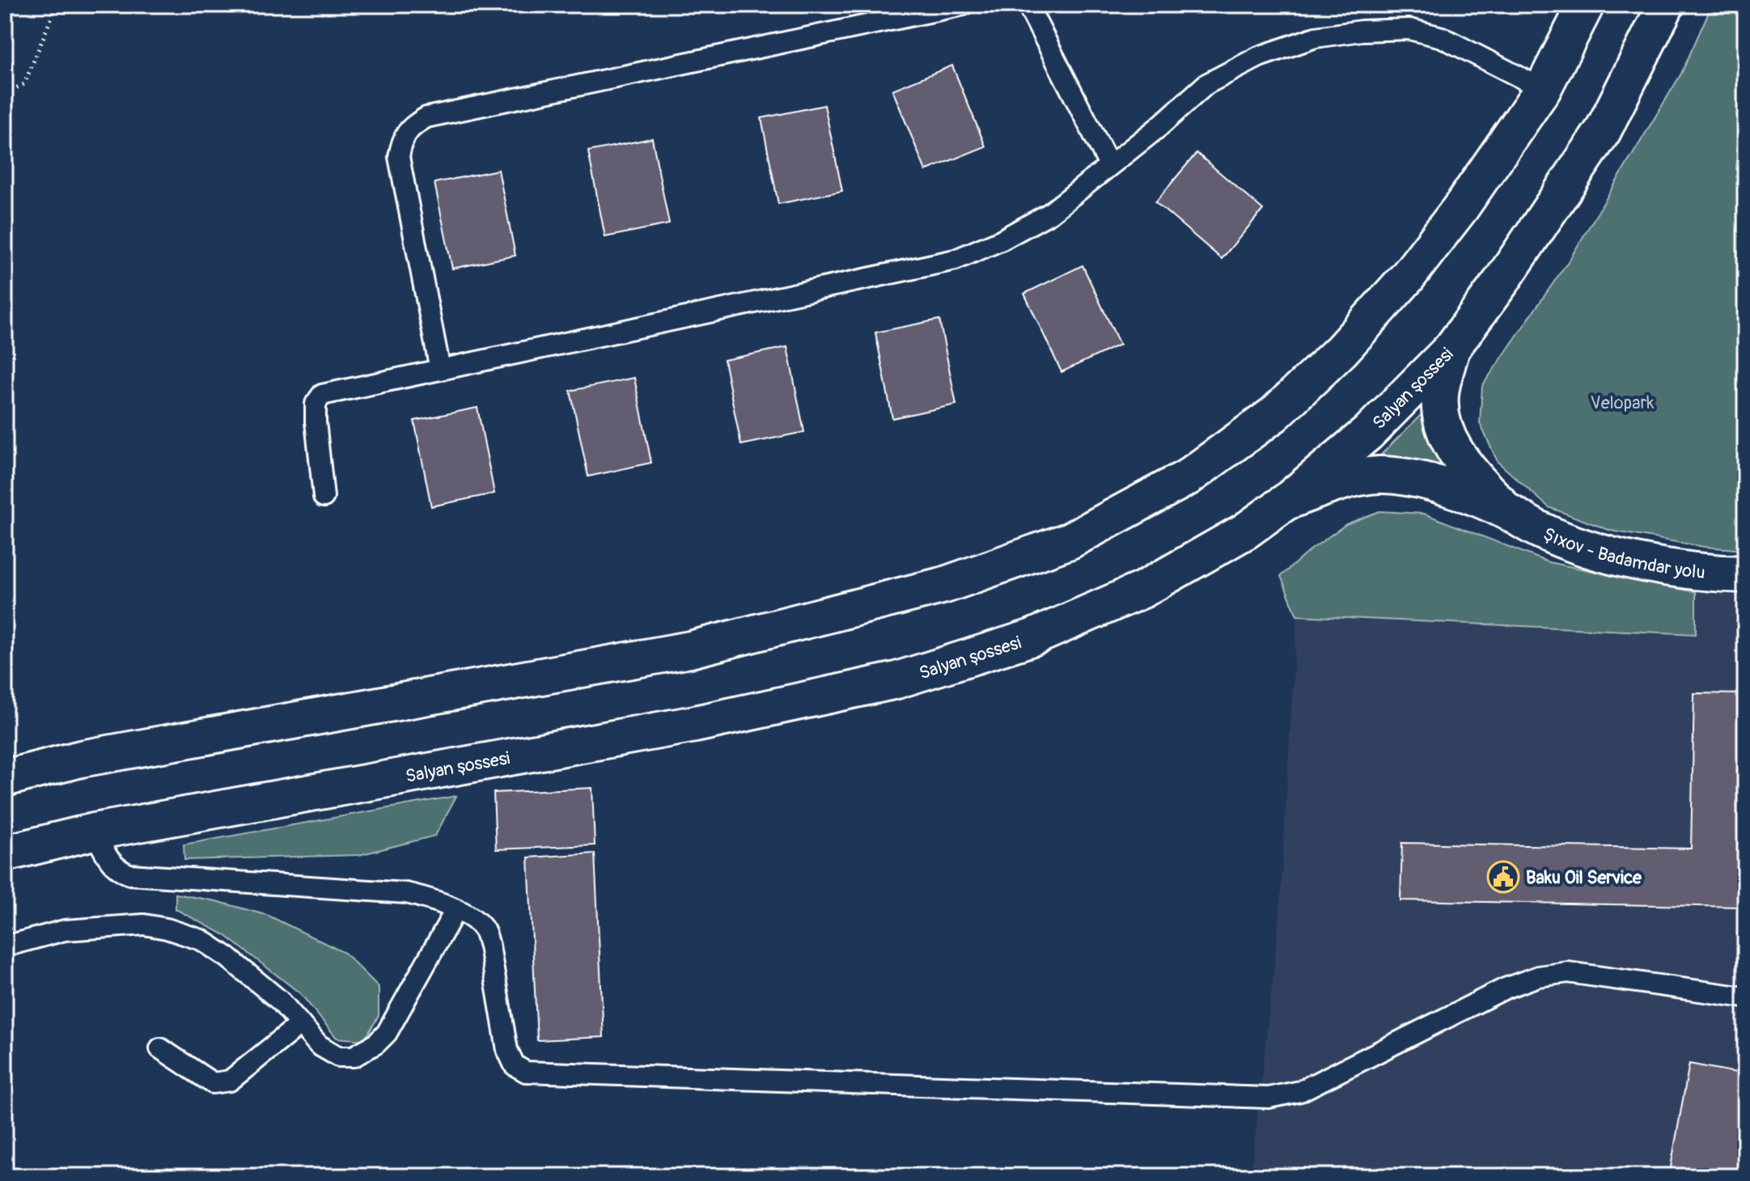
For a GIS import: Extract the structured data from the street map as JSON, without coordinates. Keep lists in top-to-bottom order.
{
  "streets": {
    "main road": ["Salyan şossesi", "Şıxov - Badamdar yolu"]
  },
  "parks": ["Velopark"],
  "places": {
    "public building": ["Baku Oil Service"]
  }
}
